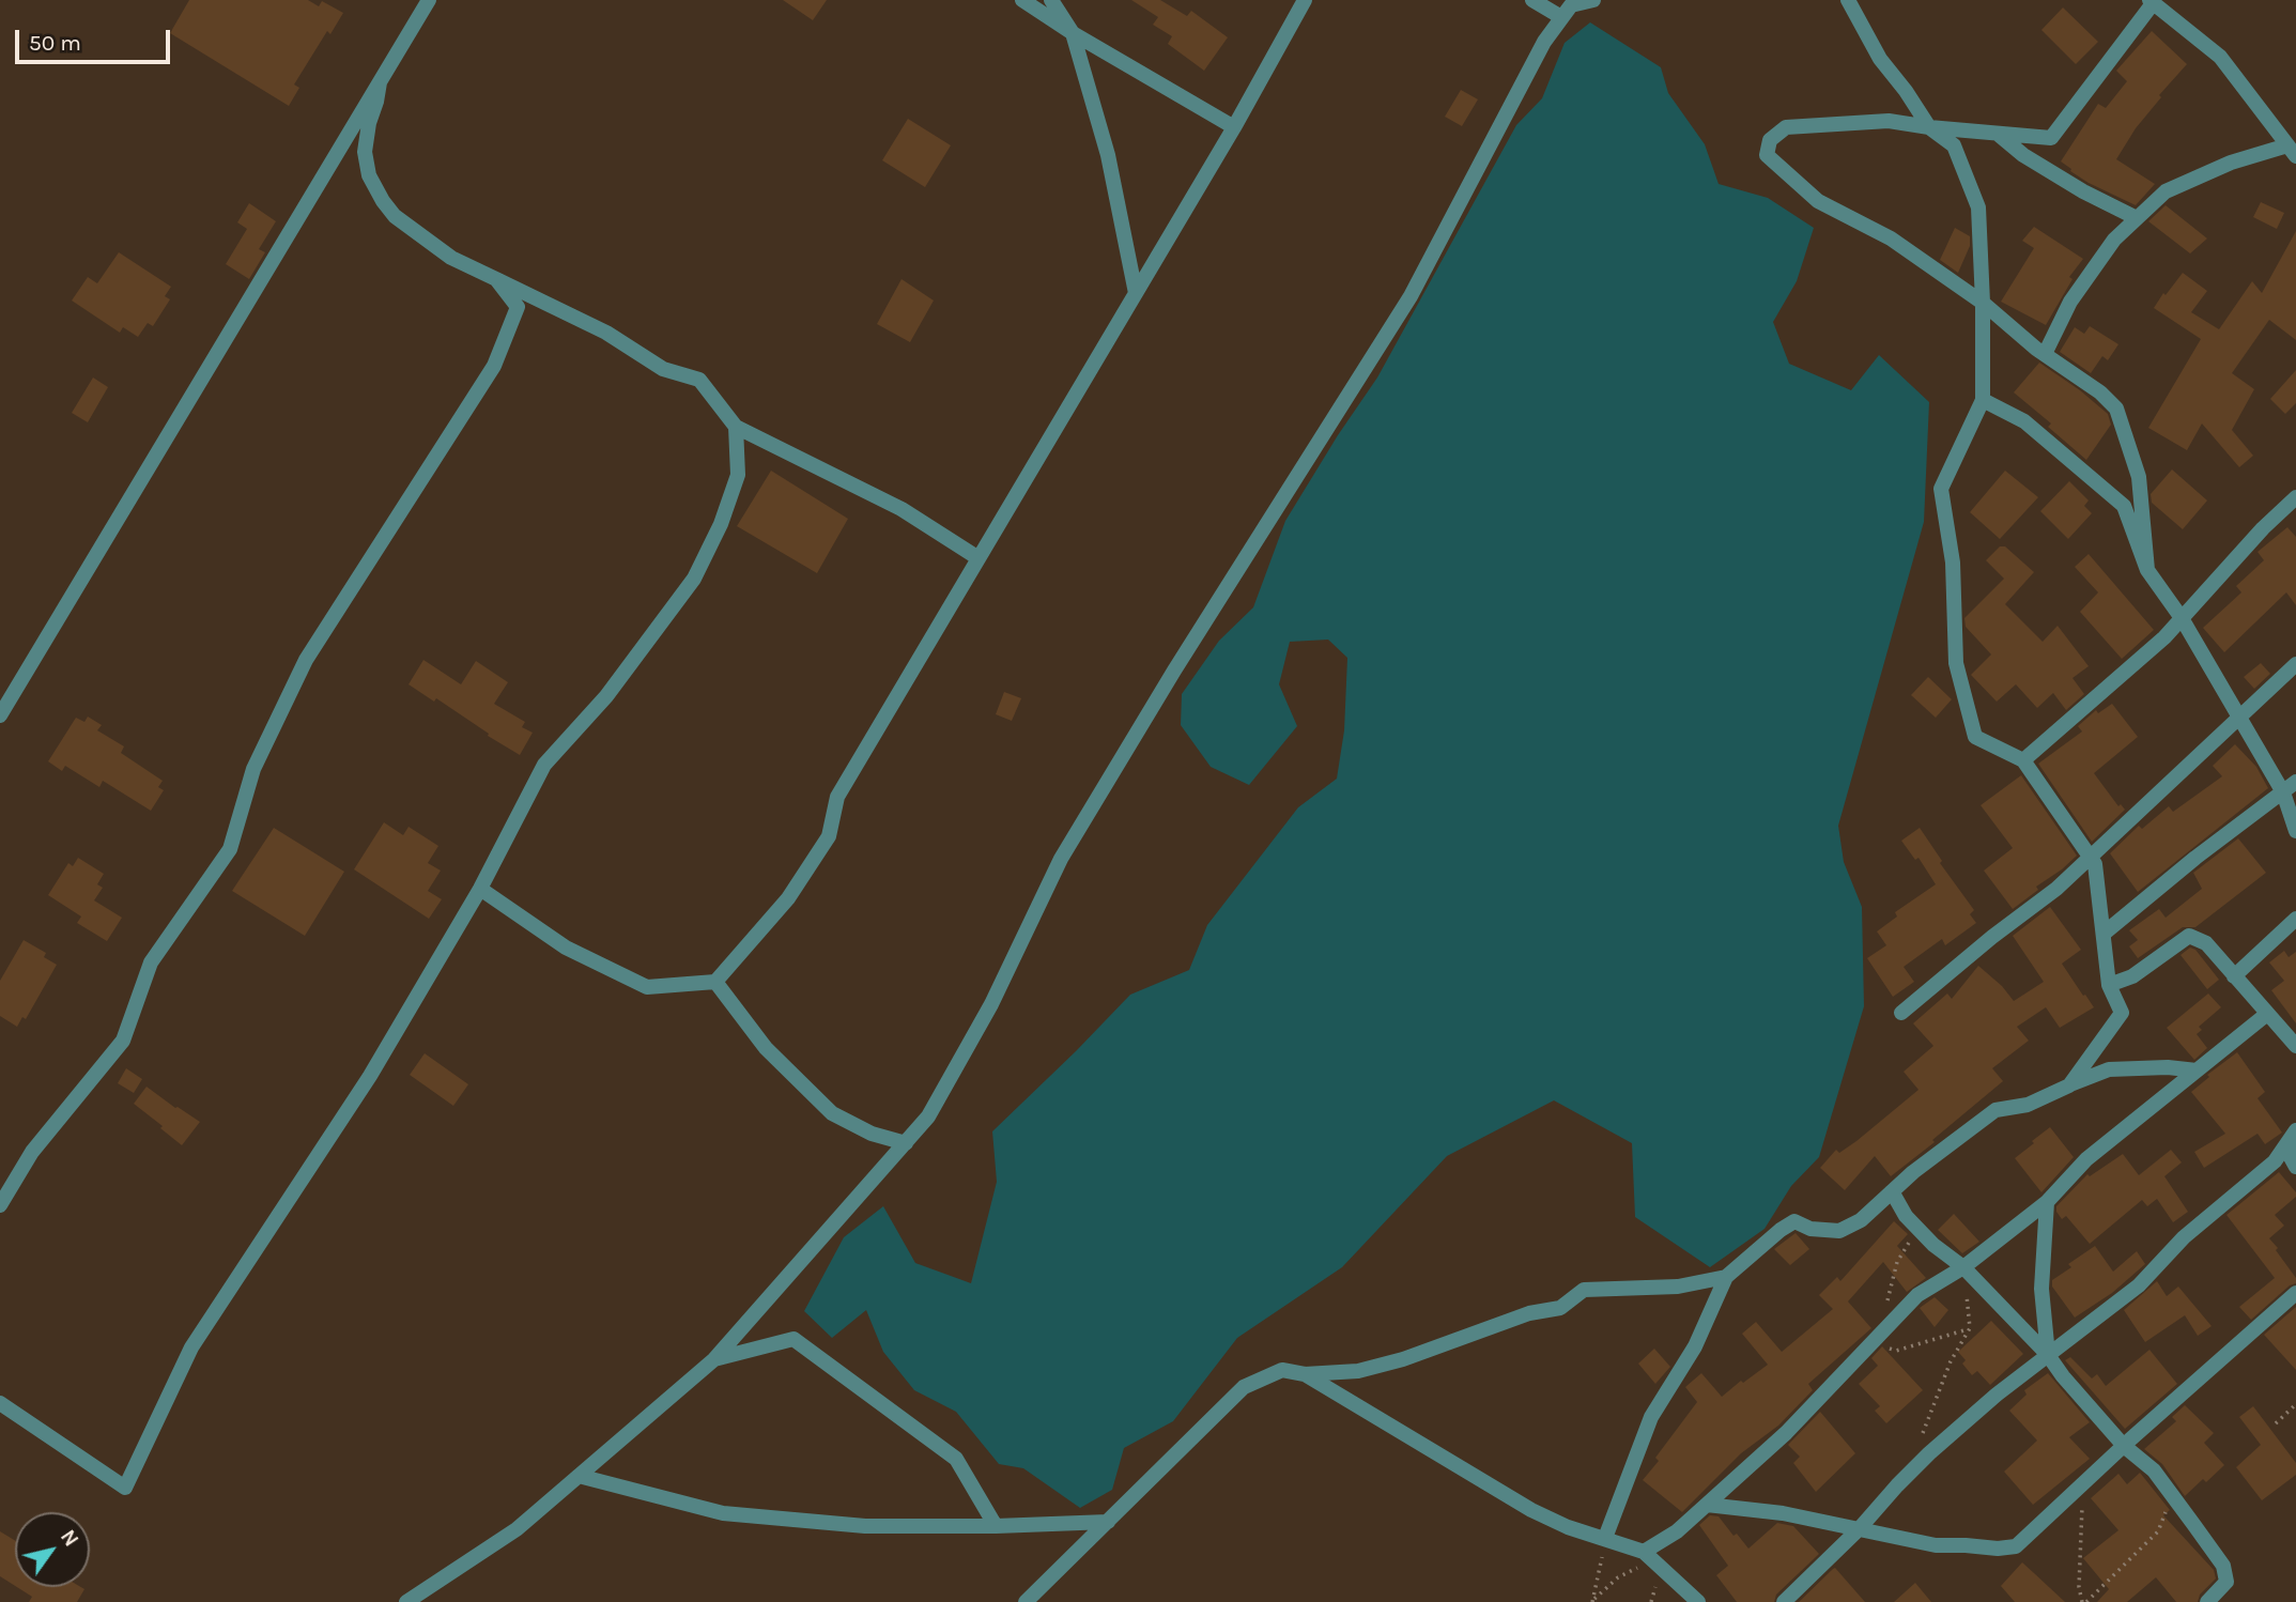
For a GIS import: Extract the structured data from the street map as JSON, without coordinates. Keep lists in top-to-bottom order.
{
  "scale_bar": "50 m",
  "north": "top right"
}
